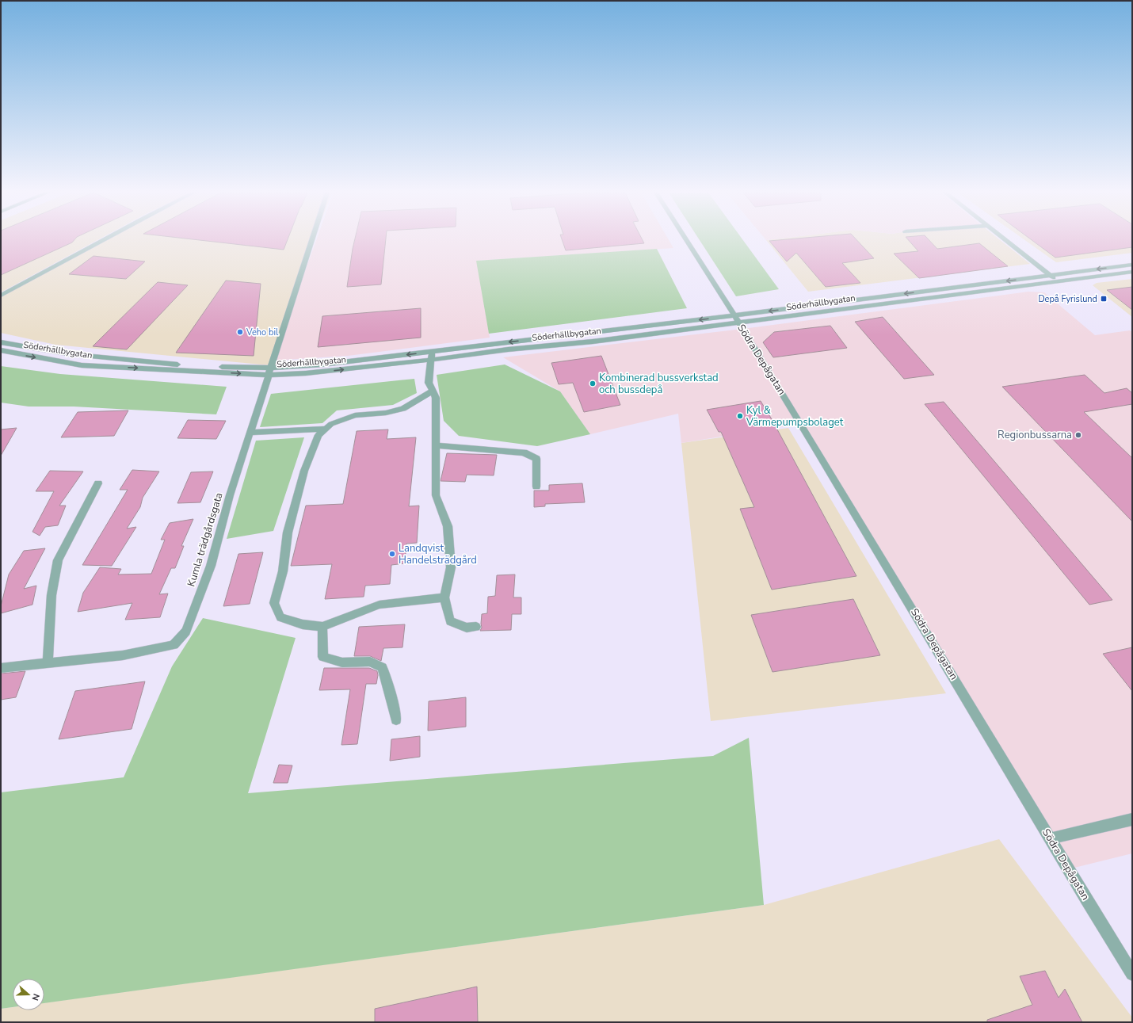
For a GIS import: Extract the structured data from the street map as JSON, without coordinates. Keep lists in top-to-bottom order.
{
  "streets": {
    "street": ["Söderhällbygatan", "Södra Depågatan", "Kumla trädgårdsgata"]
  },
  "crossings": [
    ["Söderhällbygatan", "Södra Depågatan"],
    ["Söderhällbygatan", "Kumla trädgårdsgata"]
  ],
  "places": {
    "transit": ["Depå Fyrislund"],
    "other": [
      "Veho bil",
      "Kombinerad bussverkstad och bussdepå",
      "Kyl & Värmepumpsbolaget",
      "Regionbussarna",
      "Landqvist Handelsträdgård"
    ]
  },
  "north": "right"
}
